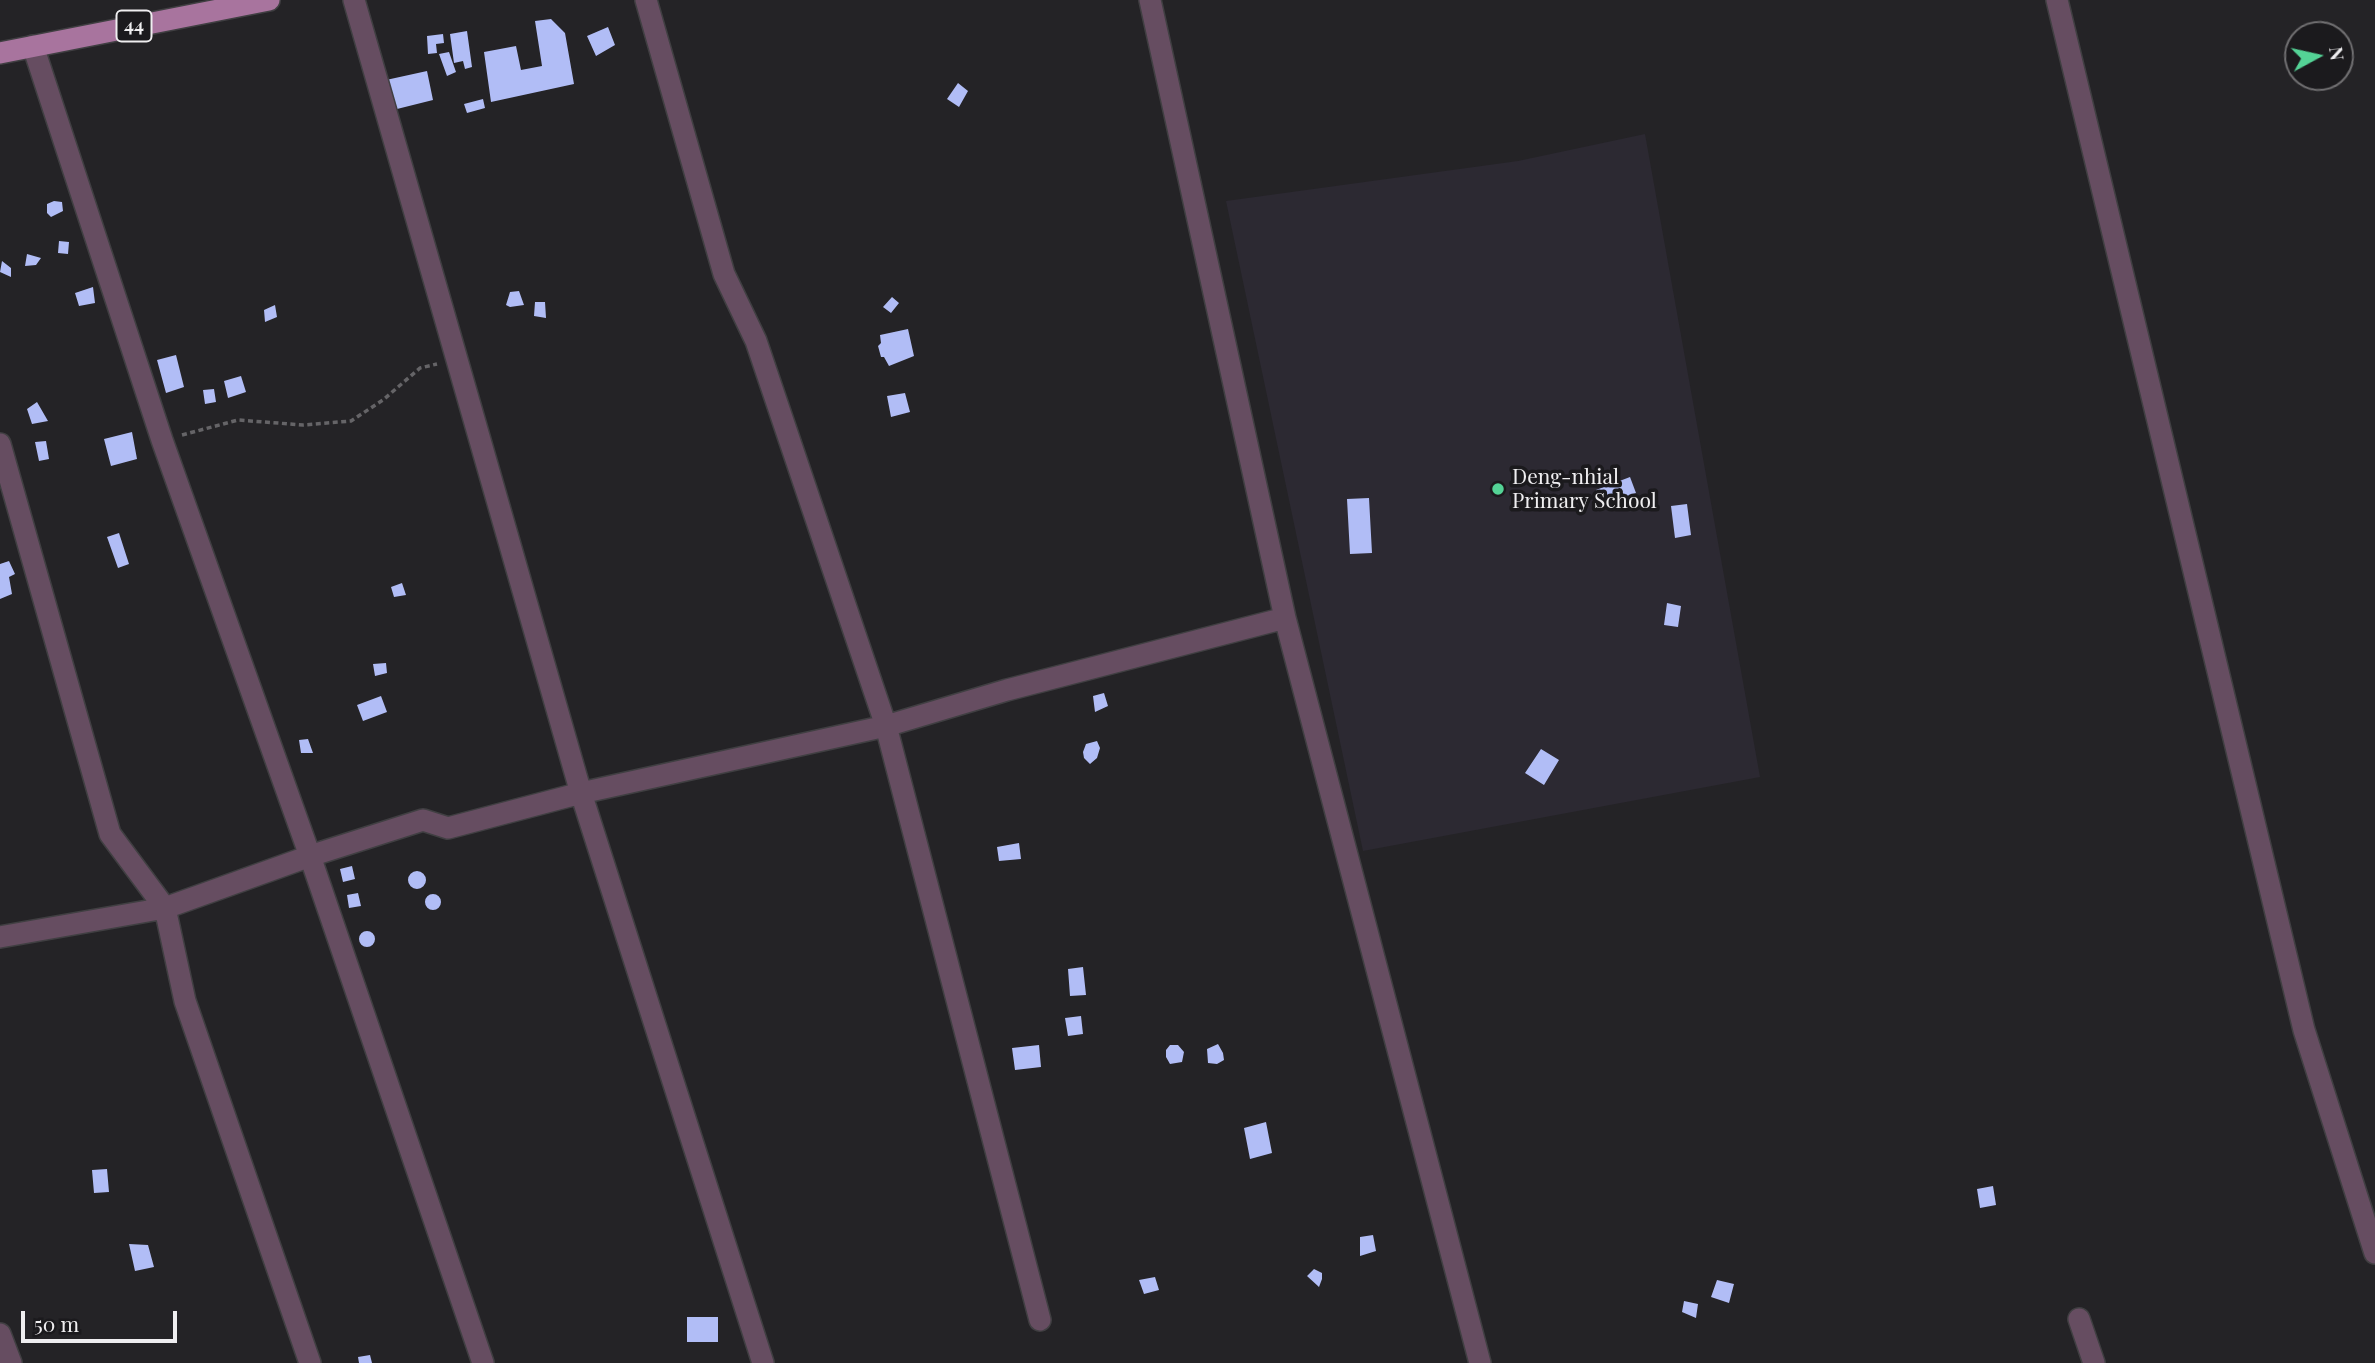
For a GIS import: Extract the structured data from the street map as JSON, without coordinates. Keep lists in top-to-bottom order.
{
  "streets": {
    "main road": ["44"]
  },
  "places": ["Deng-nhial Primary School"],
  "scale_bar": "50 m",
  "north": "right"
}
